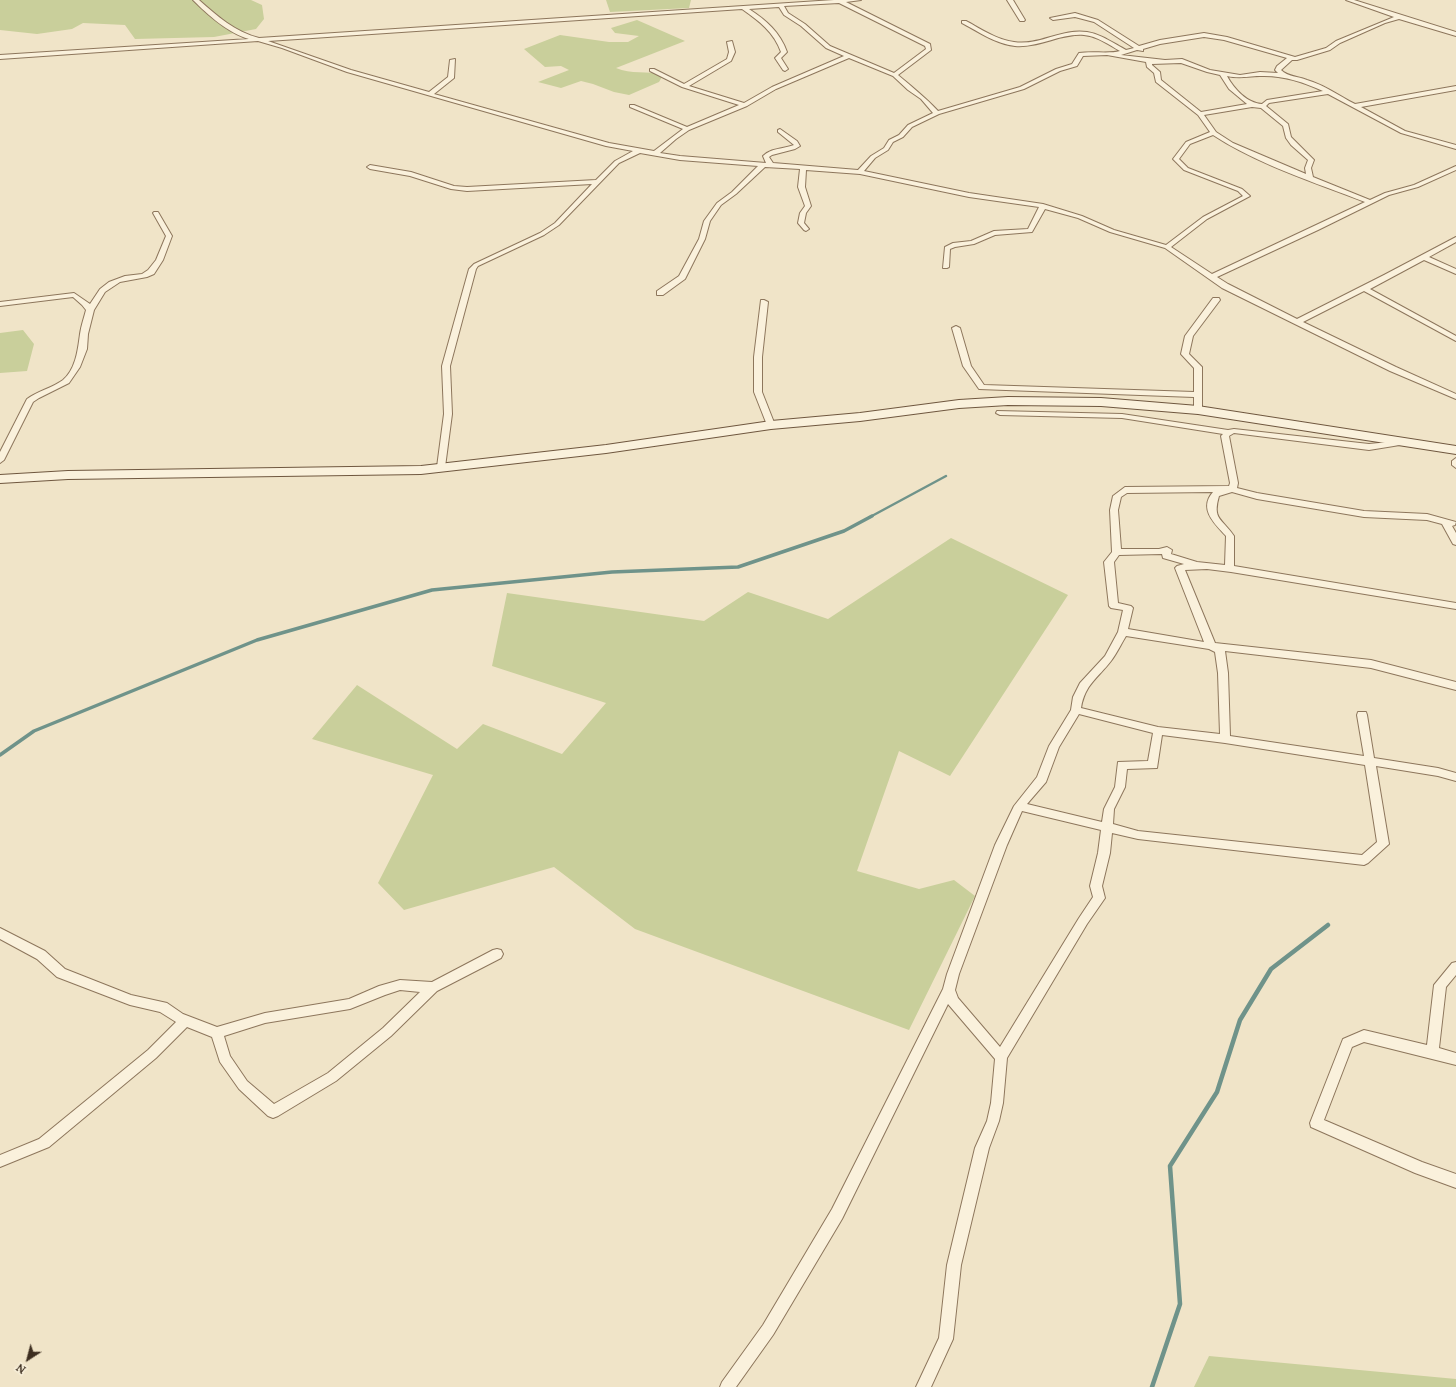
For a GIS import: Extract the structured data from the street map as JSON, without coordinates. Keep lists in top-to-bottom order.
{
  "north": "bottom left"
}
